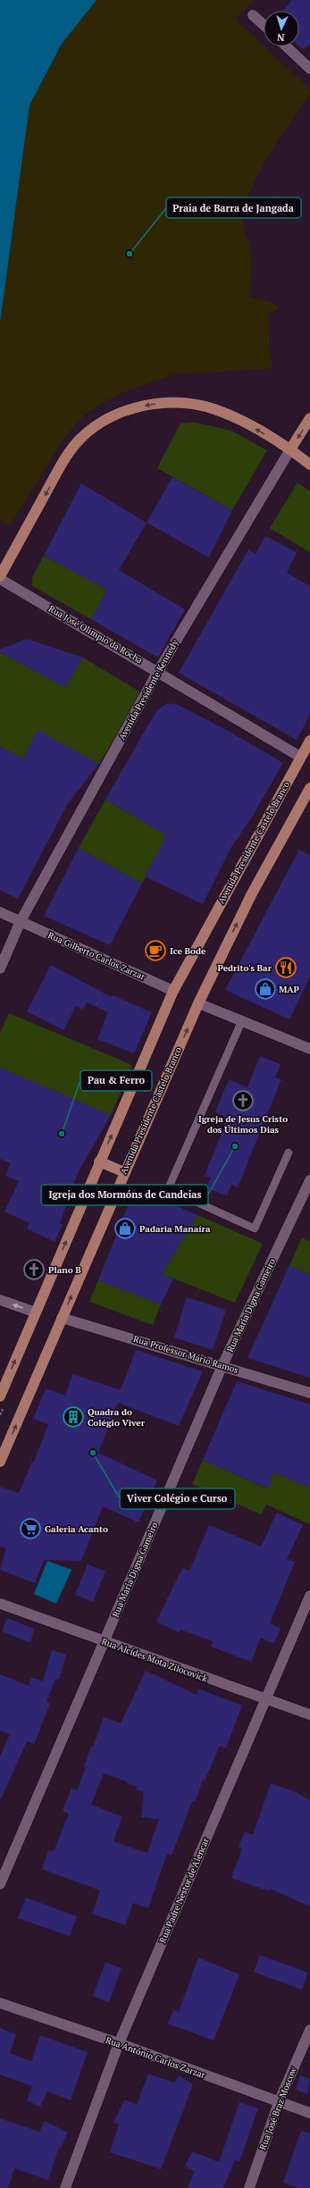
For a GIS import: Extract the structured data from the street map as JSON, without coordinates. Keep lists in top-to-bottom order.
{
  "streets": {
    "main road": ["Avenida Presidente Kennedy", "Avenida Presidente Castelo Branco"],
    "street": [
      "Rua José Olimpio da Rocha",
      "Rua Gilberto Carlos Zarzar",
      "Rua Maria Digna Gameiro",
      "Rua Professor Mário Ramos",
      "Rua Alcídes Mota Zilocovick",
      "Rua Padre Nestor de Alencar",
      "Rua Antônio Carlos Zarzar",
      "Rua José Braz Moscow"
    ]
  },
  "crossings": [
    ["Rua José Olimpio da Rocha", "Avenida Presidente Kennedy"],
    ["Rua José Olimpio da Rocha", "Avenida Presidente Castelo Branco"],
    ["Avenida Presidente Kennedy", "Rua Gilberto Carlos Zarzar"],
    ["Avenida Presidente Castelo Branco", "Rua Gilberto Carlos Zarzar"],
    ["Avenida Presidente Castelo Branco", "Rua Professor Mário Ramos"],
    ["Rua Maria Digna Gameiro", "Rua Professor Mário Ramos"],
    ["Rua Maria Digna Gameiro", "Rua Alcídes Mota Zilocovick"],
    ["Rua Alcídes Mota Zilocovick", "Rua Padre Nestor de Alencar"],
    ["Rua Padre Nestor de Alencar", "Rua Antônio Carlos Zarzar"],
    ["Rua Antônio Carlos Zarzar", "Rua José Braz Moscow"]
  ],
  "one_way": ["Avenida Presidente Castelo Branco"],
  "places": {
    "other": [
      "Praia de Barra de Jangada",
      "Pau & Ferro",
      "Igreja dos Mormóns de Candeias",
      "Viver Colégio e Curso"
    ],
    "cafe": ["Ice Bode"],
    "restaurant": ["Pedrito's Bar"],
    "shop": ["MAP", "Padaria Manaíra"],
    "church": ["Igreja de Jesus Cristo dos Últimos Dias", "Plano B"],
    "building": ["Quadra do Colégio Viver"],
    "supermarket": ["Galeria Acanto"]
  },
  "north": "bottom"
}
